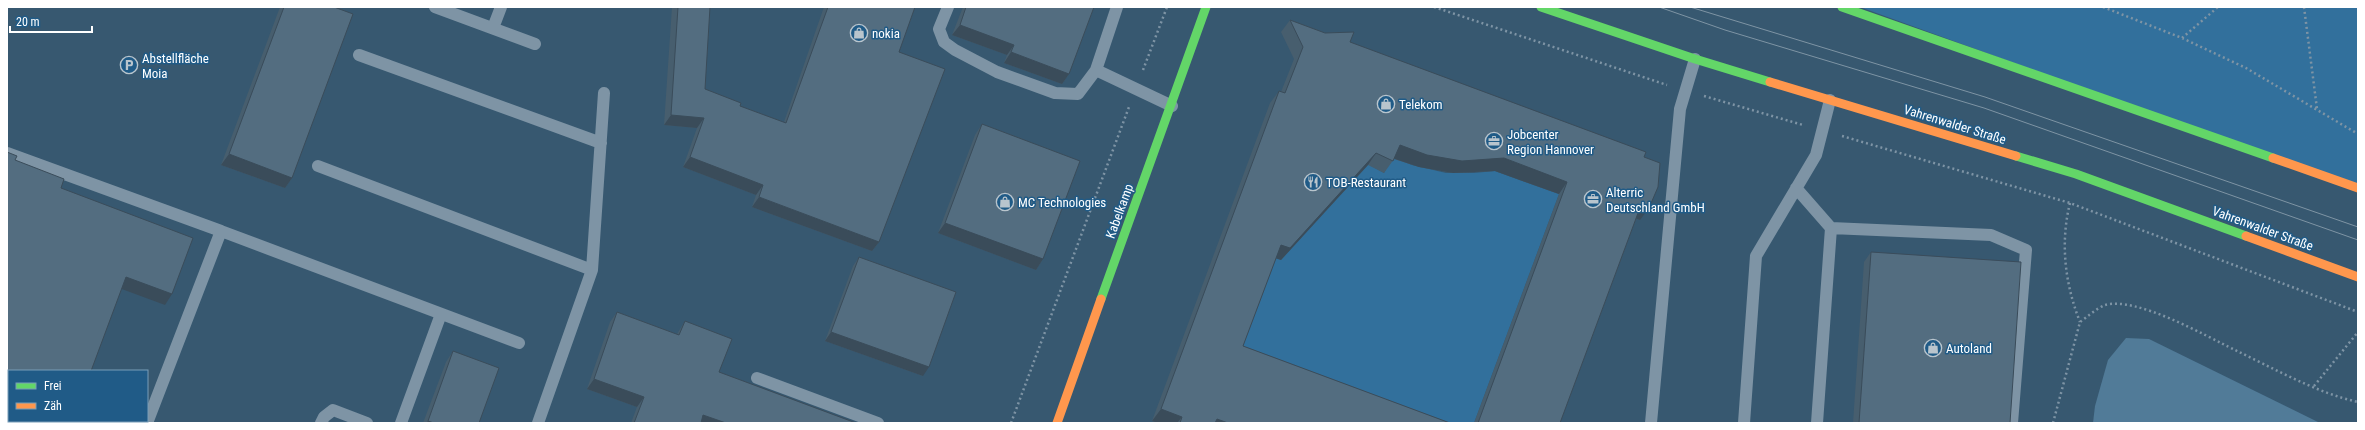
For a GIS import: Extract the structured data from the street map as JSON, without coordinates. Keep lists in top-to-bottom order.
{
  "streets": {
    "main road": ["Vahrenwalder Straße", "Kabelkamp"]
  },
  "places": {
    "shop": [
      "nokia",
      "Telekom",
      "MC Technologies",
      "Autoland"
    ],
    "parking": ["Abstellfläche Moia"],
    "office": ["Jobcenter Region Hannover", "Alterric Deutschland GmbH"],
    "restaurant": ["TOB-Restaurant"]
  },
  "legend": ["Frei", "Zäh"],
  "scale_bar": "20 m"
}
